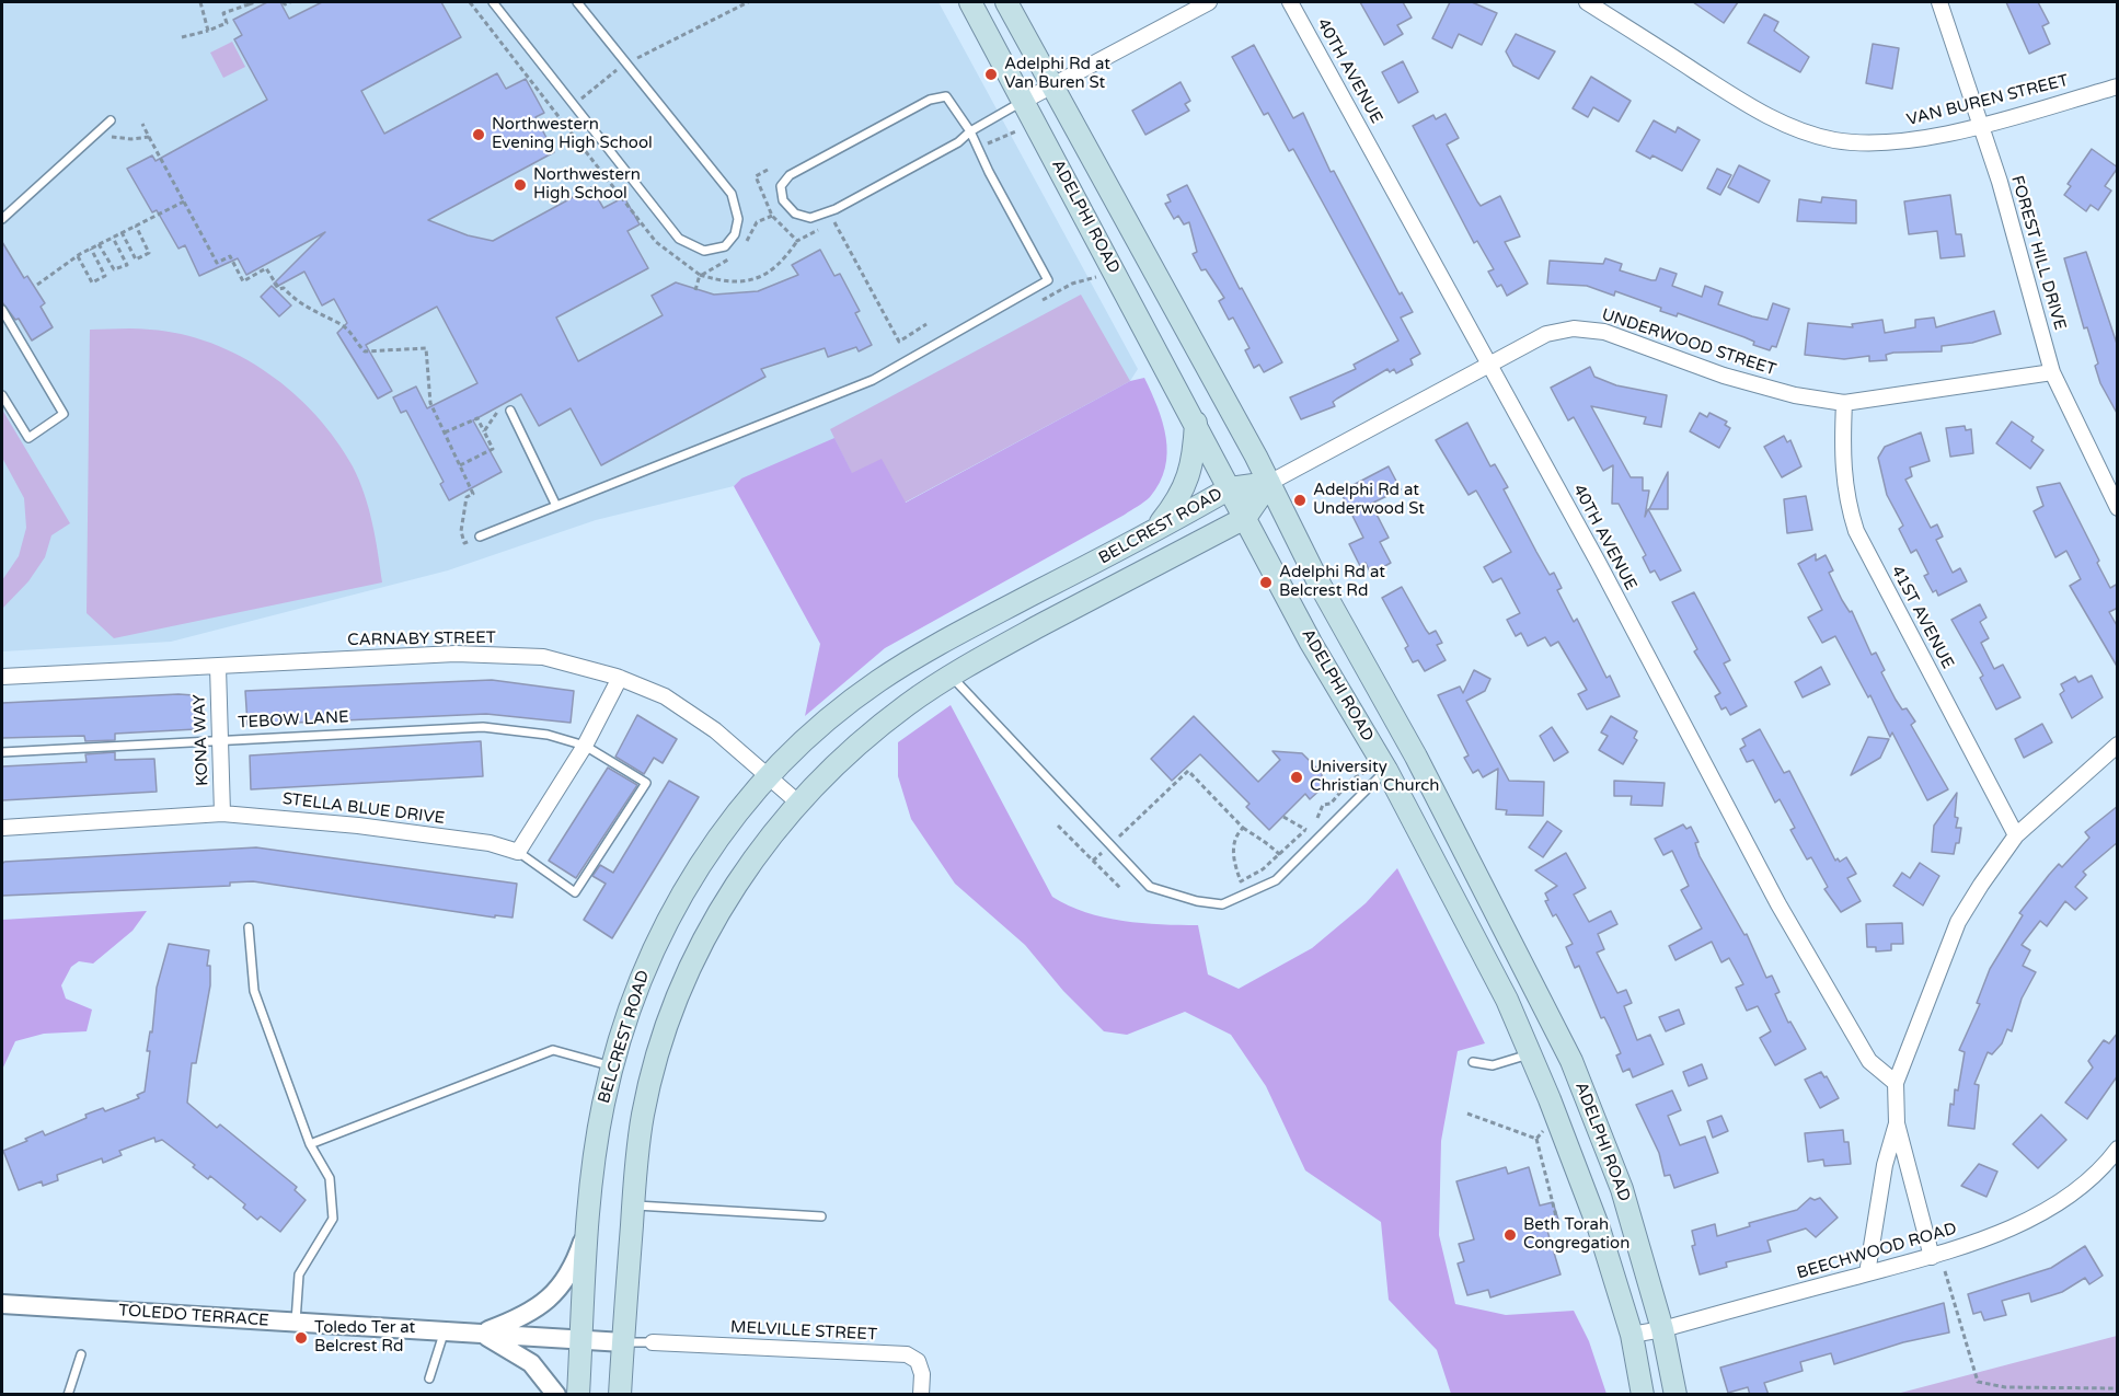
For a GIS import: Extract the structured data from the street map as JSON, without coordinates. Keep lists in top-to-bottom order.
{
  "streets": {
    "main road": ["ADELPHI ROAD", "BELCREST ROAD"],
    "street": [
      "40TH AVENUE",
      "VAN BUREN STREET",
      "FOREST HILL DRIVE",
      "UNDERWOOD STREET",
      "41ST AVENUE",
      "CARNABY STREET",
      "KONA WAY",
      "STELLA BLUE DRIVE",
      "BEECHWOOD ROAD",
      "TOLEDO TERRACE",
      "MELVILLE STREET"
    ],
    "lane": ["TEBOW LANE"]
  },
  "crossings": [
    ["40TH AVENUE", "UNDERWOOD STREET"],
    ["VAN BUREN STREET", "FOREST HILL DRIVE"],
    ["ADELPHI ROAD", "UNDERWOOD STREET"],
    ["ADELPHI ROAD", "BELCREST ROAD"],
    ["ADELPHI ROAD", "BEECHWOOD ROAD"],
    ["FOREST HILL DRIVE", "UNDERWOOD STREET"],
    ["UNDERWOOD STREET", "BELCREST ROAD"],
    ["UNDERWOOD STREET", "41ST AVENUE"],
    ["BELCREST ROAD", "CARNABY STREET"],
    ["BELCREST ROAD", "TOLEDO TERRACE"],
    ["CARNABY STREET", "KONA WAY"],
    ["TEBOW LANE", "KONA WAY"],
    ["TEBOW LANE", "STELLA BLUE DRIVE"],
    ["KONA WAY", "STELLA BLUE DRIVE"]
  ],
  "places": [
    "Adelphi Rd at Van Buren St",
    "Northwestern Evening High School",
    "Northwestern High School",
    "Adelphi Rd at Underwood St",
    "Adelphi Rd at Belcrest Rd",
    "University Christian Church",
    "Beth Torah Congregation",
    "Toledo Ter at Belcrest Rd"
  ]
}
